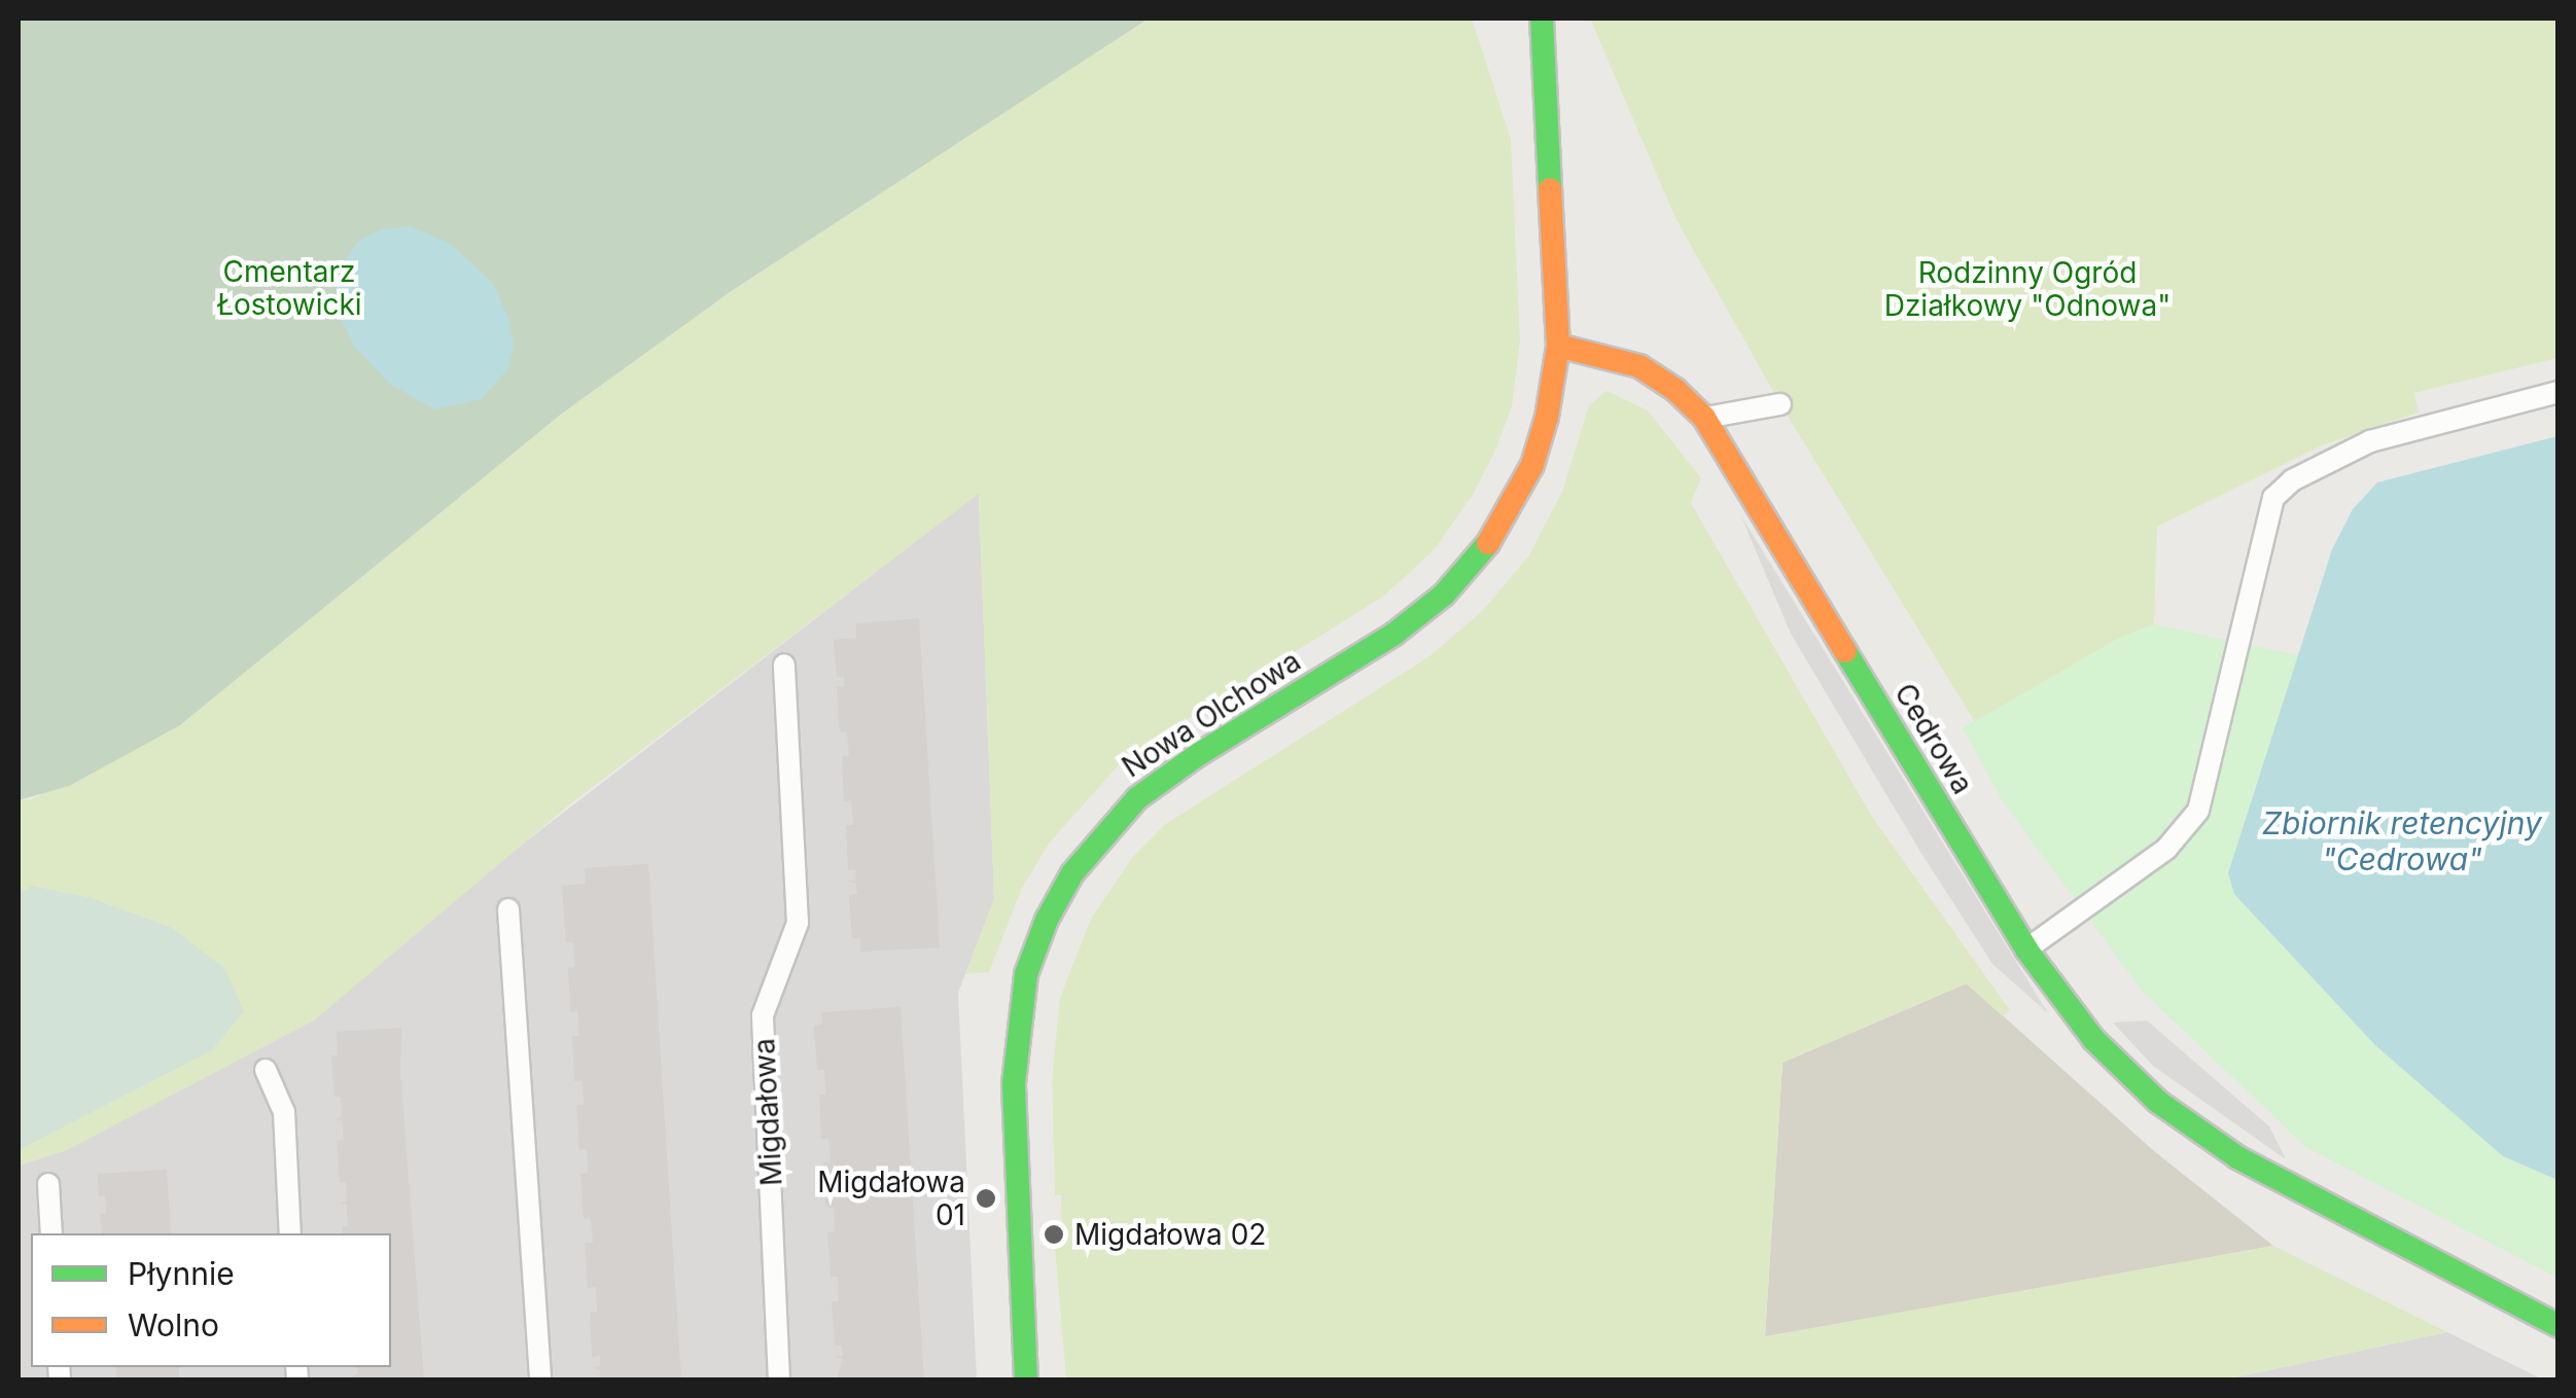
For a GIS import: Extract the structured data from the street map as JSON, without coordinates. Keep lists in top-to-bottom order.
{
  "streets": {
    "street": ["Nowa Olchowa", "Cedrowa"],
    "lane": ["Migdałowa"]
  },
  "crossings": [
    ["Nowa Olchowa", "Cedrowa"]
  ],
  "water": ["Zbiornik retencyjny \"Cedrowa\""],
  "parks": ["Cmentarz Łostowicki", "Rodzinny Ogród Działkowy \"Odnowa\""],
  "places": ["Migdałowa 01", "Migdałowa 02"],
  "legend": ["Płynnie", "Wolno"]
}
